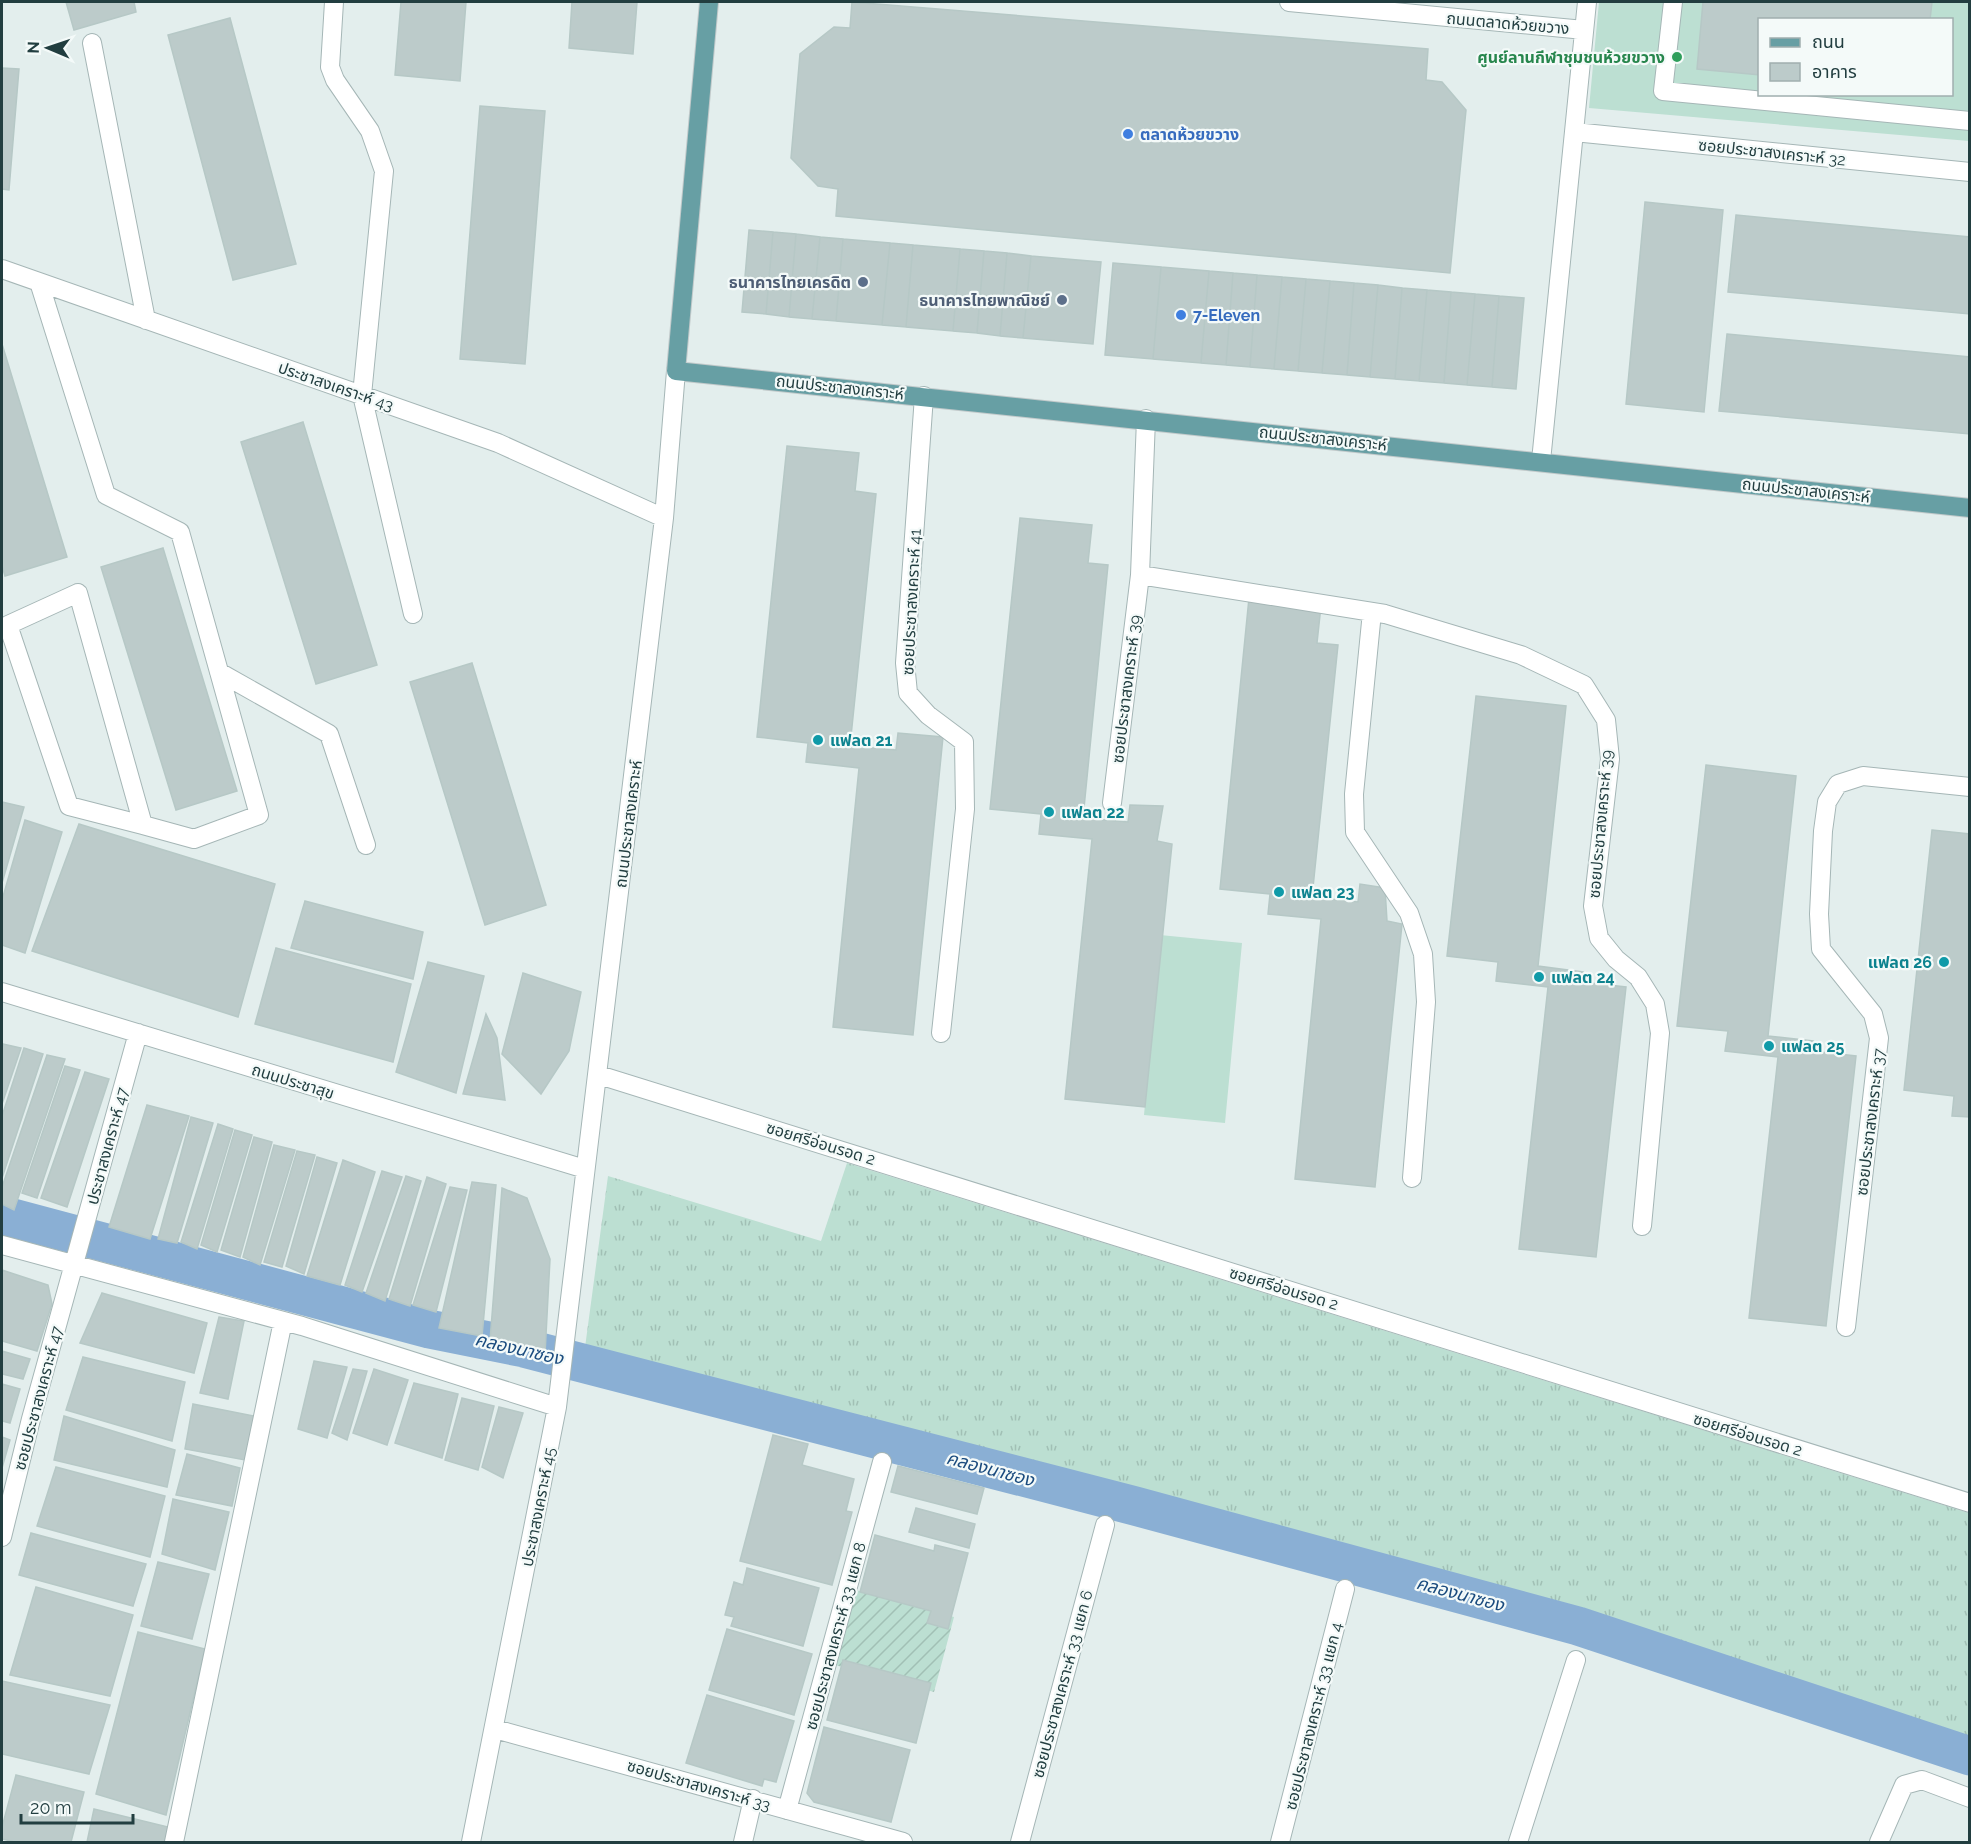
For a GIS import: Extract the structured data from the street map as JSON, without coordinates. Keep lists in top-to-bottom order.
{
  "streets": {
    "main road": ["ถนนประชาสงเคราะห์"],
    "street": [
      "ถนนตลาดห้วยขวาง",
      "ซอยประชาสงเคราะห์ 32",
      "ประชาสงเคราะห์ 43",
      "ซอยประชาสงเคราะห์ 41",
      "ซอยประชาสงเคราะห์ 39",
      "ถนนประชาสุข",
      "ซอยประชาสงเคราะห์ 37",
      "ซอยศรีอ่อนรอด 2",
      "ประชาสงเคราะห์ 47",
      "ซอยประชาสงเคราะห์ 47",
      "ประชาสงเคราะห์ 45",
      "ซอยประชาสงเคราะห์ 33 แยก 8",
      "ซอยประชาสงเคราะห์ 33 แยก 6",
      "ซอยประชาสงเคราะห์ 33 แยก 4",
      "ซอยประชาสงเคราะห์ 33"
    ]
  },
  "crossings": [
    ["ประชาสงเคราะห์ 43", "ถนนประชาสงเคราะห์"],
    ["ถนนประชาสงเคราะห์", "ซอยประชาสงเคราะห์ 41"],
    ["ถนนประชาสงเคราะห์", "ซอยประชาสงเคราะห์ 39"],
    ["ถนนประชาสงเคราะห์", "ถนนประชาสุข"],
    ["ถนนประชาสงเคราะห์", "ซอยศรีอ่อนรอด 2"],
    ["ถนนประชาสงเคราะห์", "ประชาสงเคราะห์ 45"],
    ["ถนนประชาสุข", "ประชาสงเคราะห์ 47"],
    ["ถนนประชาสุข", "ประชาสงเคราะห์ 45"],
    ["ประชาสงเคราะห์ 47", "ซอยประชาสงเคราะห์ 47"],
    ["ประชาสงเคราะห์ 45", "ซอยประชาสงเคราะห์ 33"],
    ["ซอยประชาสงเคราะห์ 33 แยก 8", "ซอยประชาสงเคราะห์ 33"]
  ],
  "water": ["คลองนาซอง"],
  "places": [
    "ศูนย์ลานกีฬาชุมชนห้วยขวาง",
    "ตลาดห้วยขวาง",
    "ธนาคารไทยเครดิต",
    "ธนาคารไทยพาณิชย์",
    "7-Eleven",
    "แฟลต 21",
    "แฟลต 22",
    "แฟลต 23",
    "แฟลต 26",
    "แฟลต 24",
    "แฟลต 25"
  ],
  "legend": ["ถนน", "อาคาร"],
  "scale_bar": "20 m",
  "north": "left"
}
